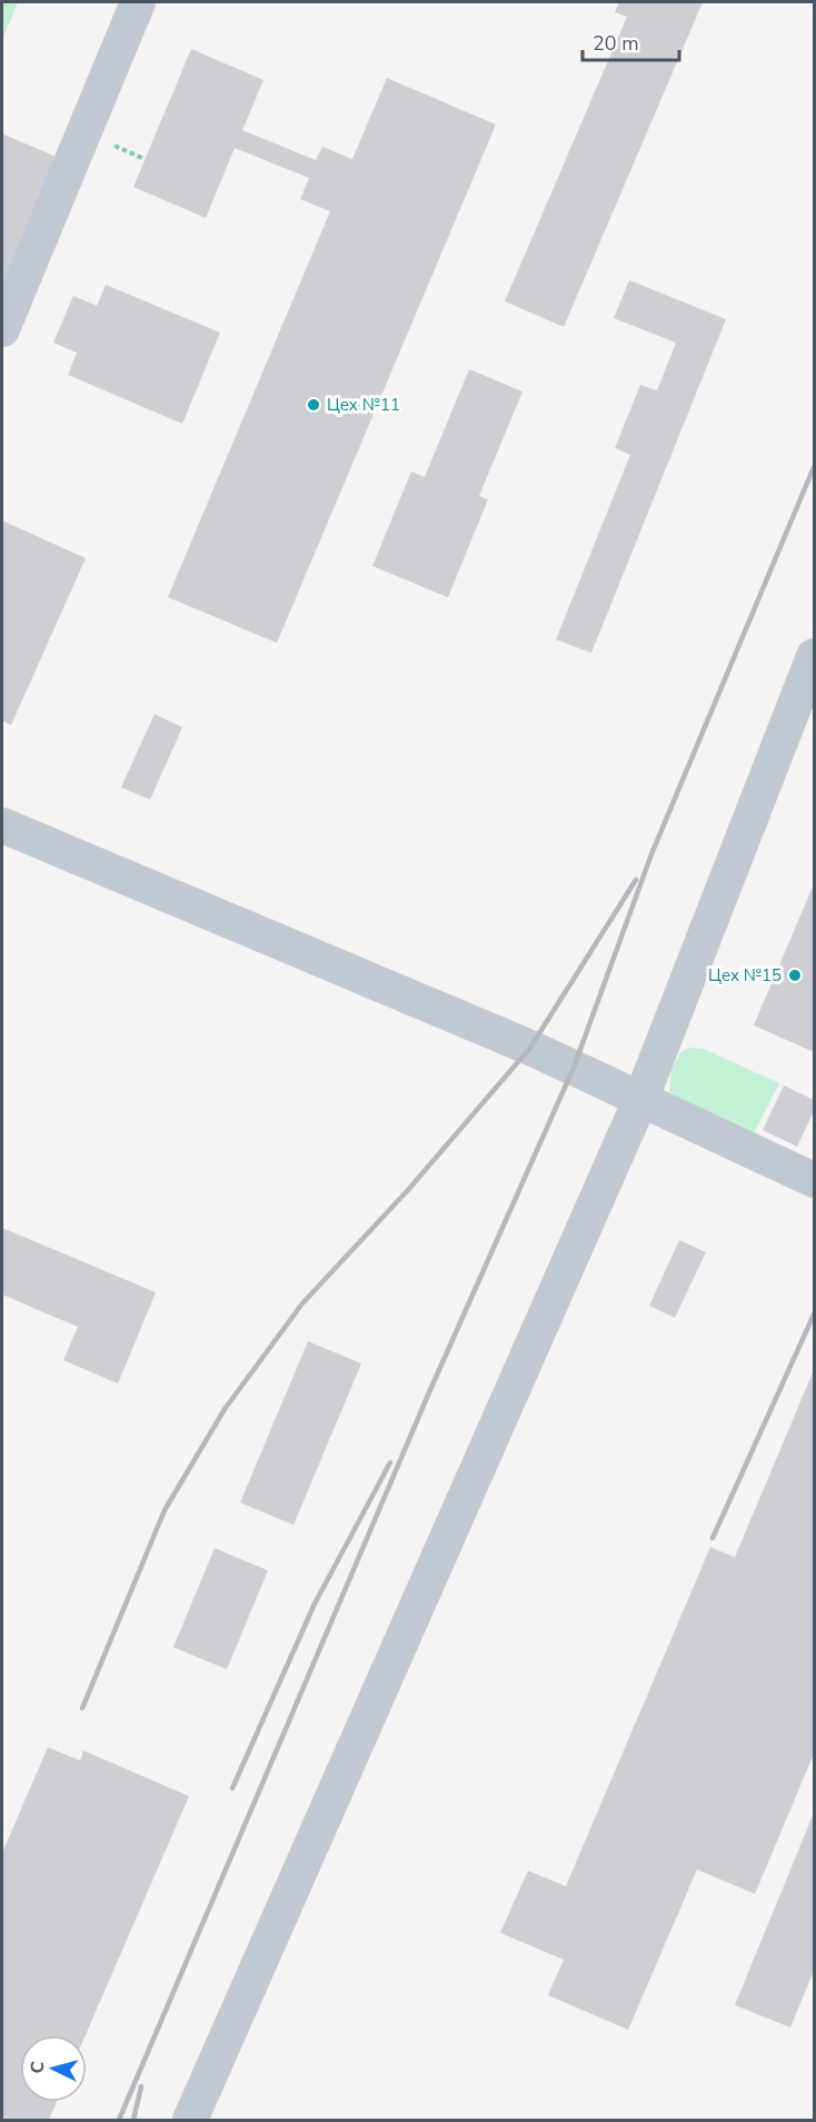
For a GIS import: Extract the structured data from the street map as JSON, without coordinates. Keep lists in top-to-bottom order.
{
  "places": ["Цех №11", "Цех №15"],
  "scale_bar": "20 m",
  "north": "left"
}
